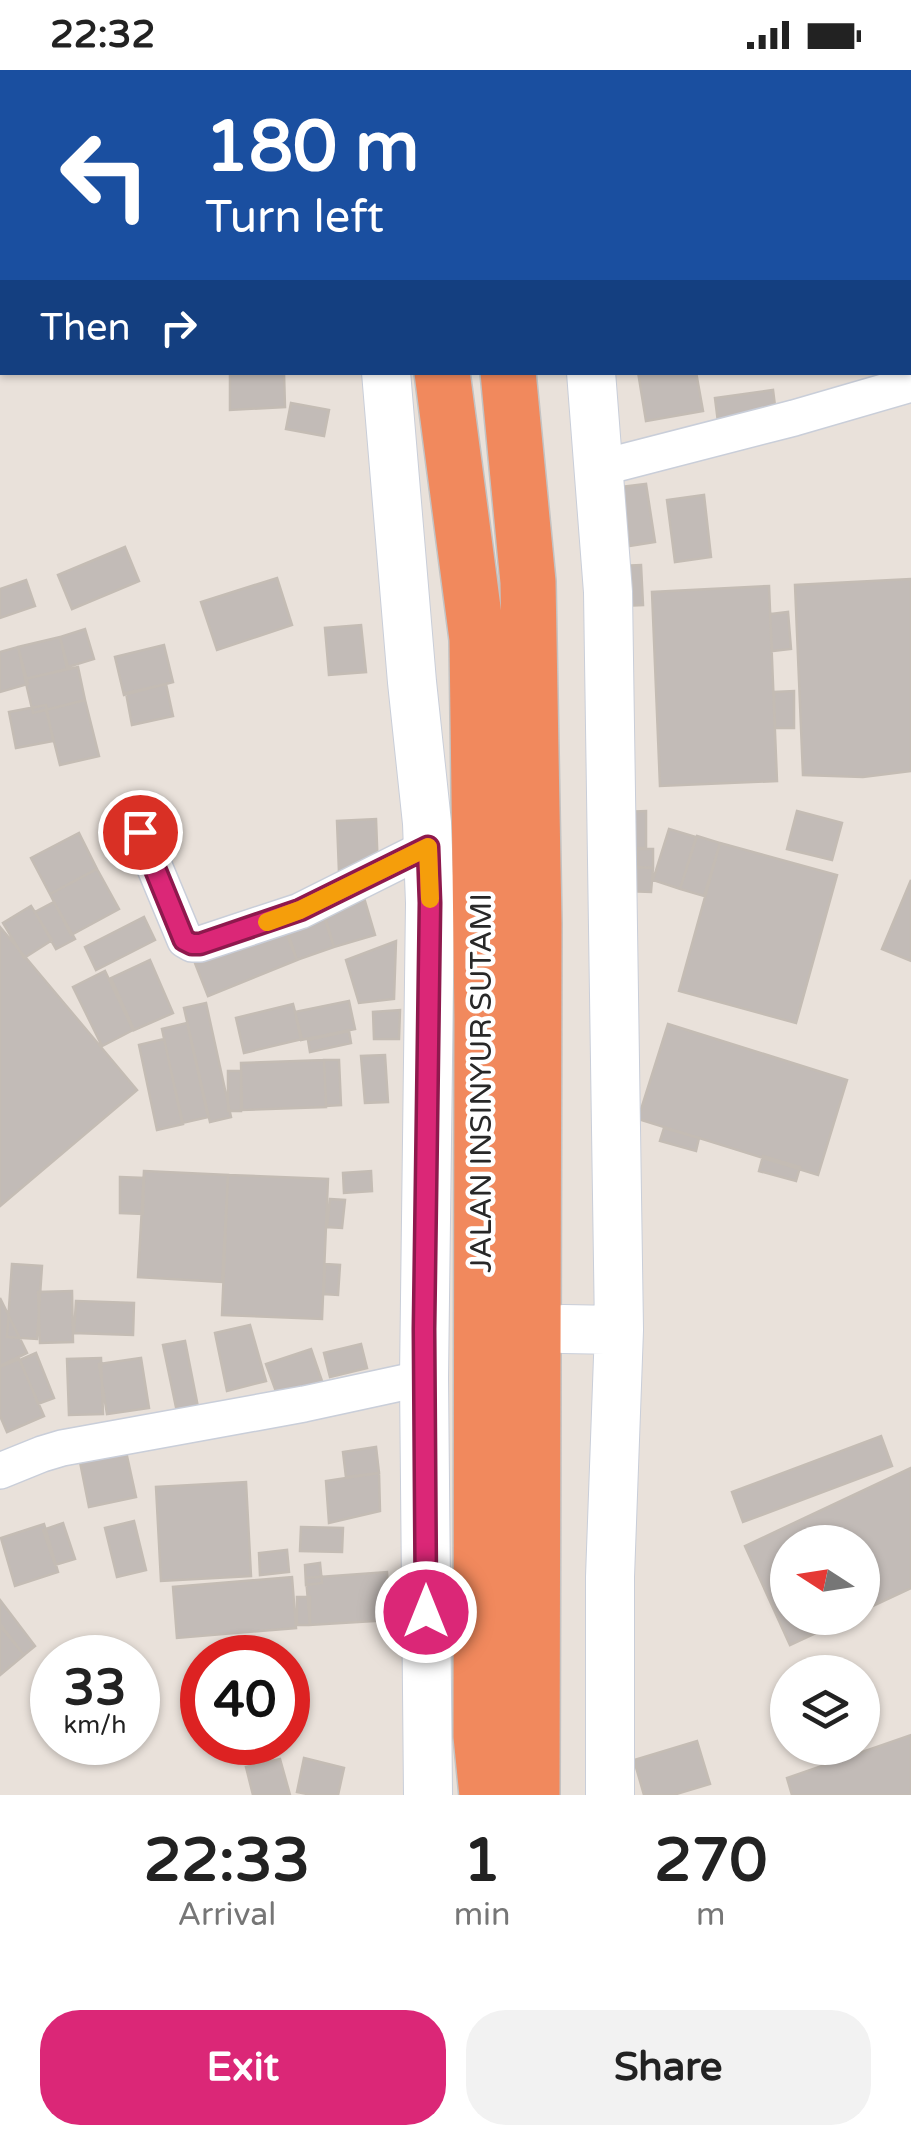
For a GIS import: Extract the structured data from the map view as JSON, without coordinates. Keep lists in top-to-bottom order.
{
  "streets": {
    "highway": ["JALAN INSINYUR SUTAMI"]
  },
  "north": "left",
  "page": {
    "status": "22:32",
    "turn": ["180 m", "Turn left"],
    "then": "Then",
    "speed": "33 km/h",
    "limit": "40",
    "eta": [
      "22:33",
      "Arrival",
      "1",
      "min",
      "270",
      "m"
    ],
    "buttons": ["Exit", "Share"]
  }
}
